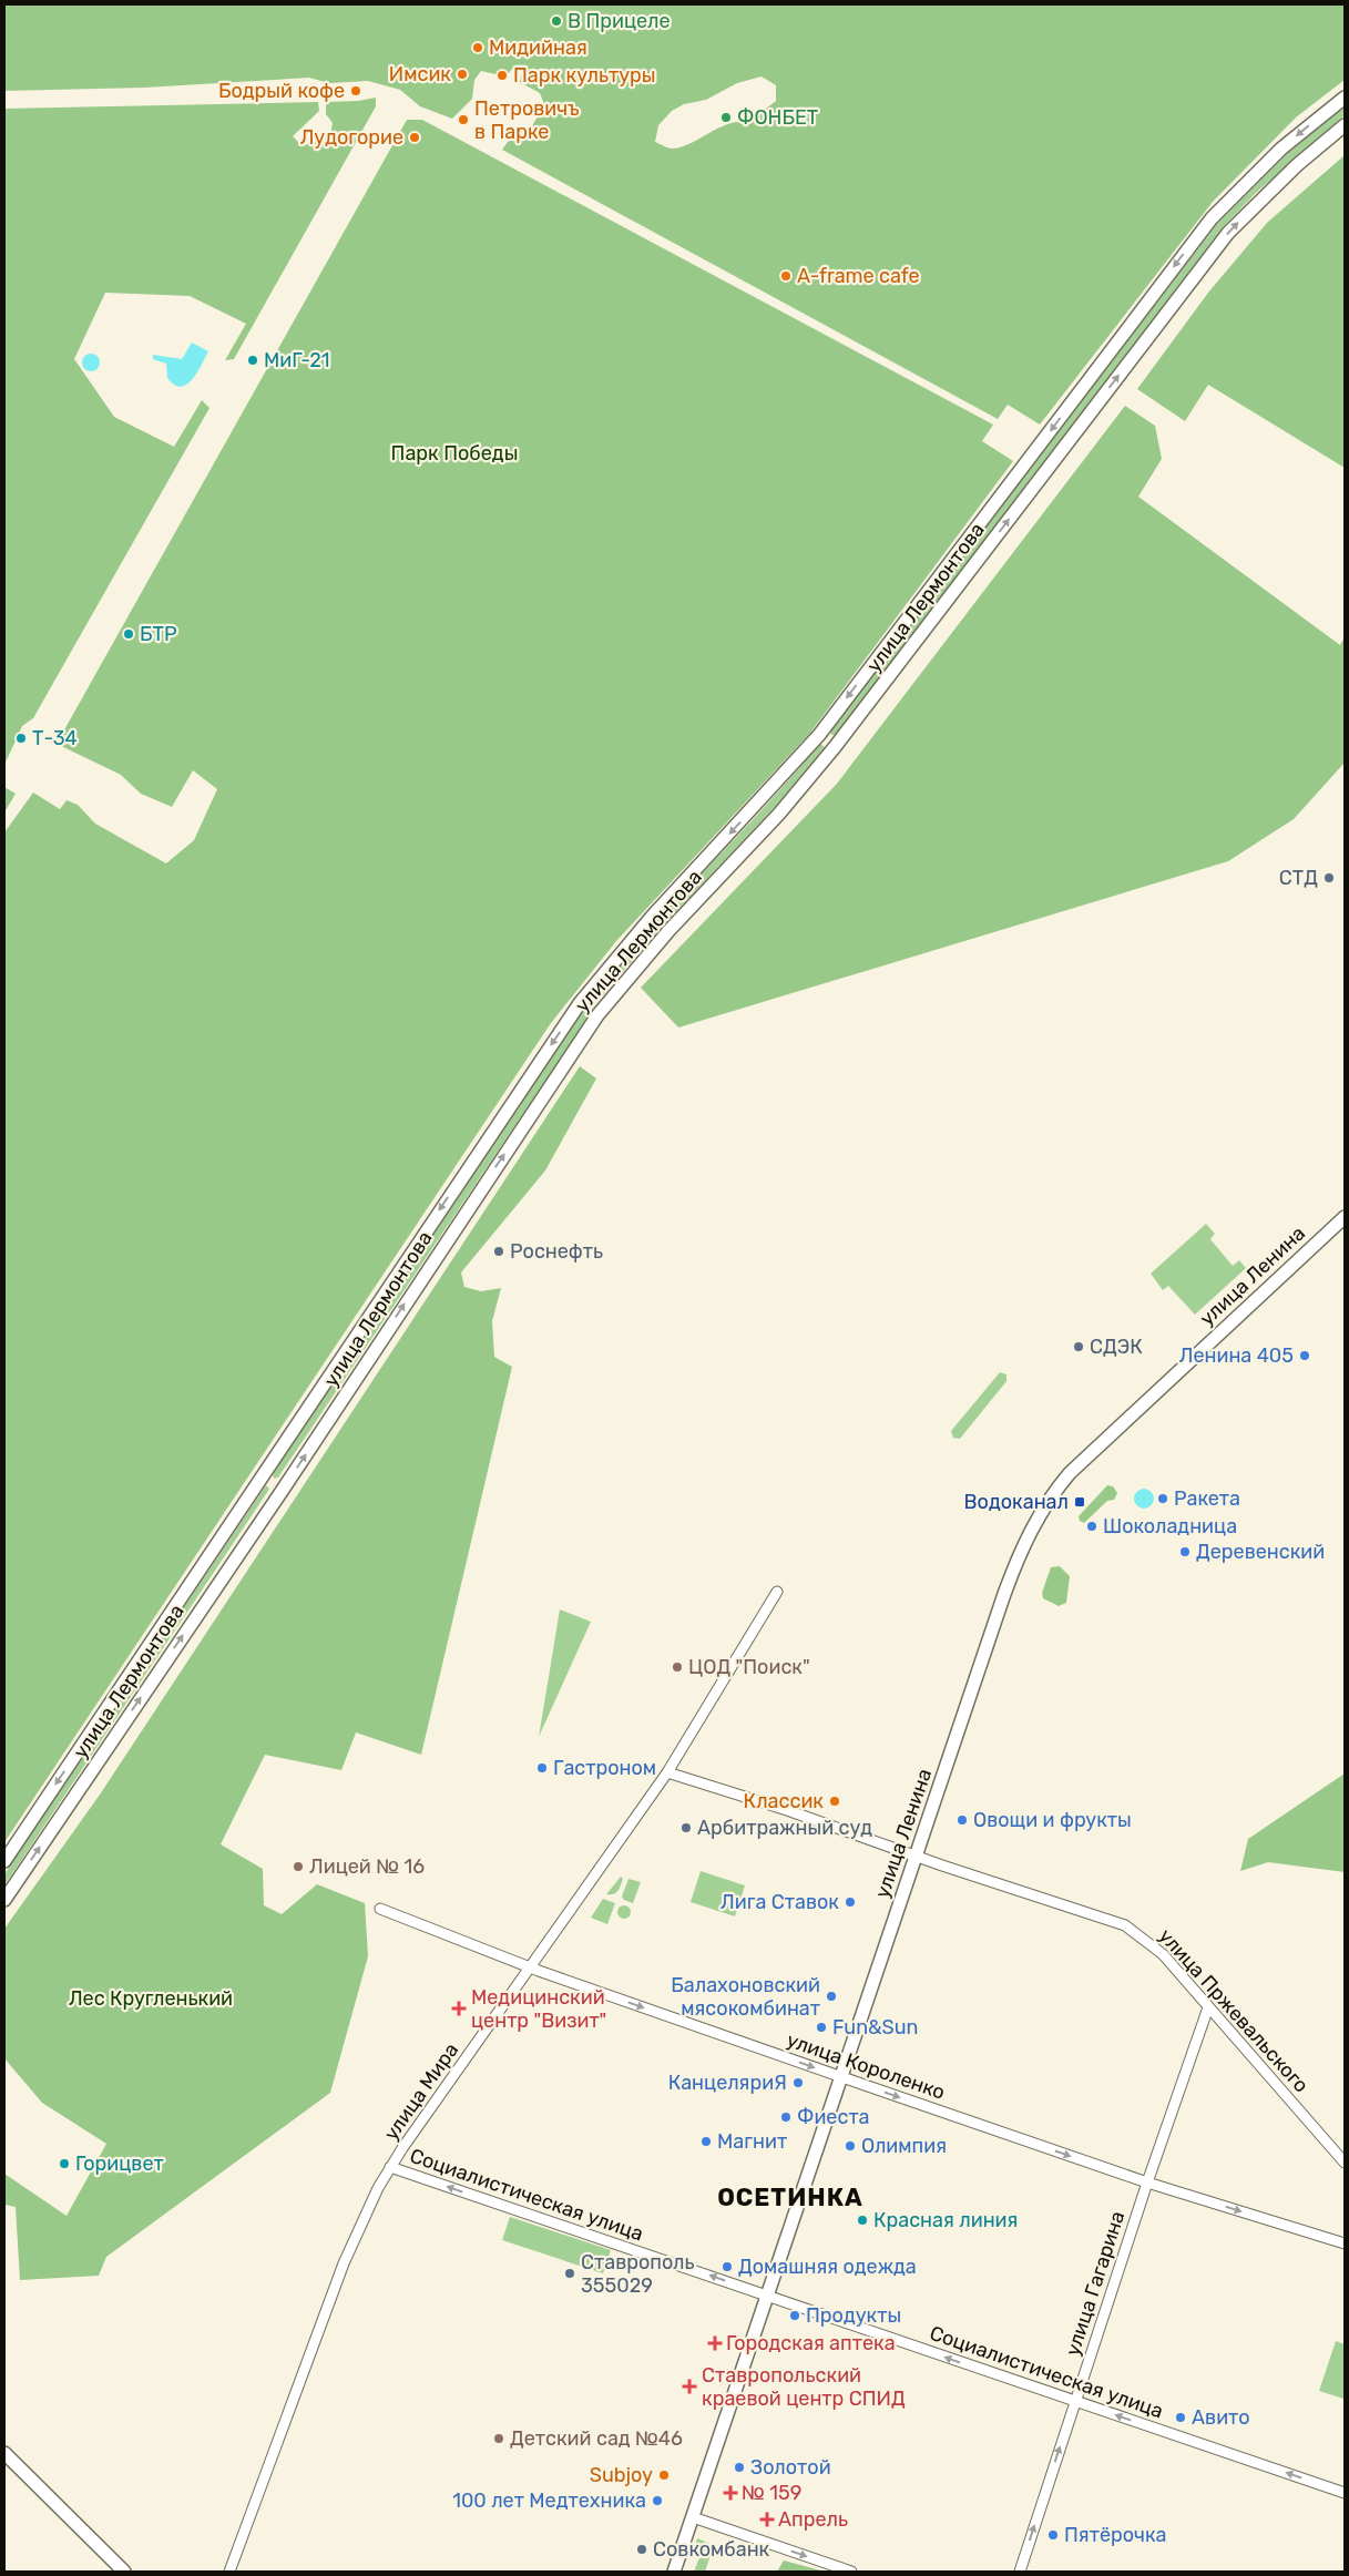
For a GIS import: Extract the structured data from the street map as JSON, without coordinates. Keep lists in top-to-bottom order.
{
  "streets": {
    "main road": ["улица Лермонтова", "улица Ленина"],
    "street": [
      "улица Пржевальского",
      "улица Короленко",
      "улица Мира",
      "Социалистическая улица",
      "улица Гагарина"
    ]
  },
  "crossings": [
    ["улица Ленина", "улица Пржевальского"],
    ["улица Ленина", "улица Короленко"],
    ["улица Ленина", "Социалистическая улица"],
    ["улица Пржевальского", "улица Мира"],
    ["улица Пржевальского", "улица Гагарина"],
    ["улица Короленко", "улица Мира"],
    ["улица Короленко", "улица Гагарина"],
    ["улица Мира", "Социалистическая улица"],
    ["Социалистическая улица", "улица Гагарина"]
  ],
  "one_way": ["улица Короленко", "Социалистическая улица"],
  "districts": ["ОСЕТИНКА"],
  "parks": ["Парк Победы", "Лес Кругленький"],
  "places": {
    "other": [
      "В Прицеле",
      "Мидийная",
      "Имсик",
      "Парк культуры",
      "Бодрый кофе",
      "ФОНБЕТ",
      "Петровичъ в Парке",
      "Лудогорие",
      "A-frame cafe",
      "МиГ-21",
      "БТР",
      "Т-34",
      "СТД",
      "Роснефть",
      "СДЭК",
      "Ленина 405",
      "Ракета",
      "Шоколадница",
      "Деревенский",
      "ЦОД \"Поиск\"",
      "Гастроном",
      "Классик",
      "Овощи и фрукты",
      "Арбитражный суд",
      "Лицей № 16",
      "Лига Ставок",
      "Балахоновский мясокомбинат",
      "Fun&Sun",
      "КанцеляриЯ",
      "Фиеста",
      "Магнит",
      "Олимпия",
      "Горицвет",
      "Красная линия",
      "Домашняя одежда",
      "Ставрополь 355029",
      "Продукты",
      "Авито",
      "Детский сад №46",
      "Золотой",
      "Subjoy",
      "100 лет Медтехника",
      "Пятёрочка",
      "Совкомбанк"
    ],
    "transit": ["Водоканал"],
    "health": [
      "Медицинский центр \"Визит\"",
      "Городская аптека",
      "Ставропольский краевой центр СПИД",
      "№ 159",
      "Апрель"
    ]
  }
}
